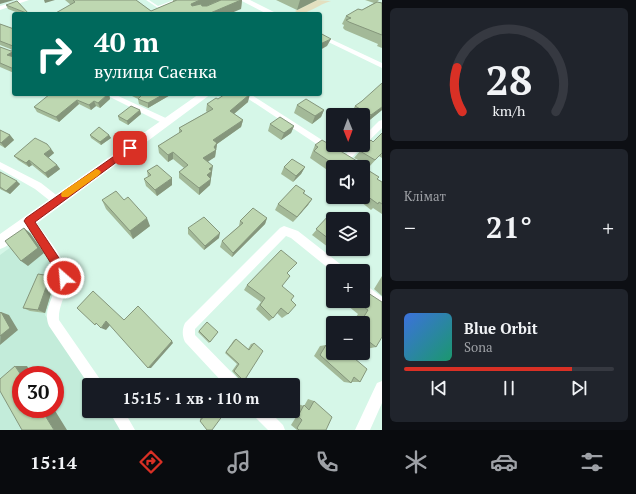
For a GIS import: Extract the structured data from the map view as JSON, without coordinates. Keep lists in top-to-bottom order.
{
  "north": "bottom",
  "page": {
    "turn": ["40 m", "вулиця Саєнка"],
    "map_buttons": ["+", "−"],
    "tile": "Клімат",
    "heat": ["−", "21°", "+"],
    "song": ["Blue Orbit", "Sona"],
    "limit": "30",
    "trip": "15:15 · 1 хв · 110 m",
    "tabs": "15:14",
    "gauge": ["28", "km/h"]
  }
}
